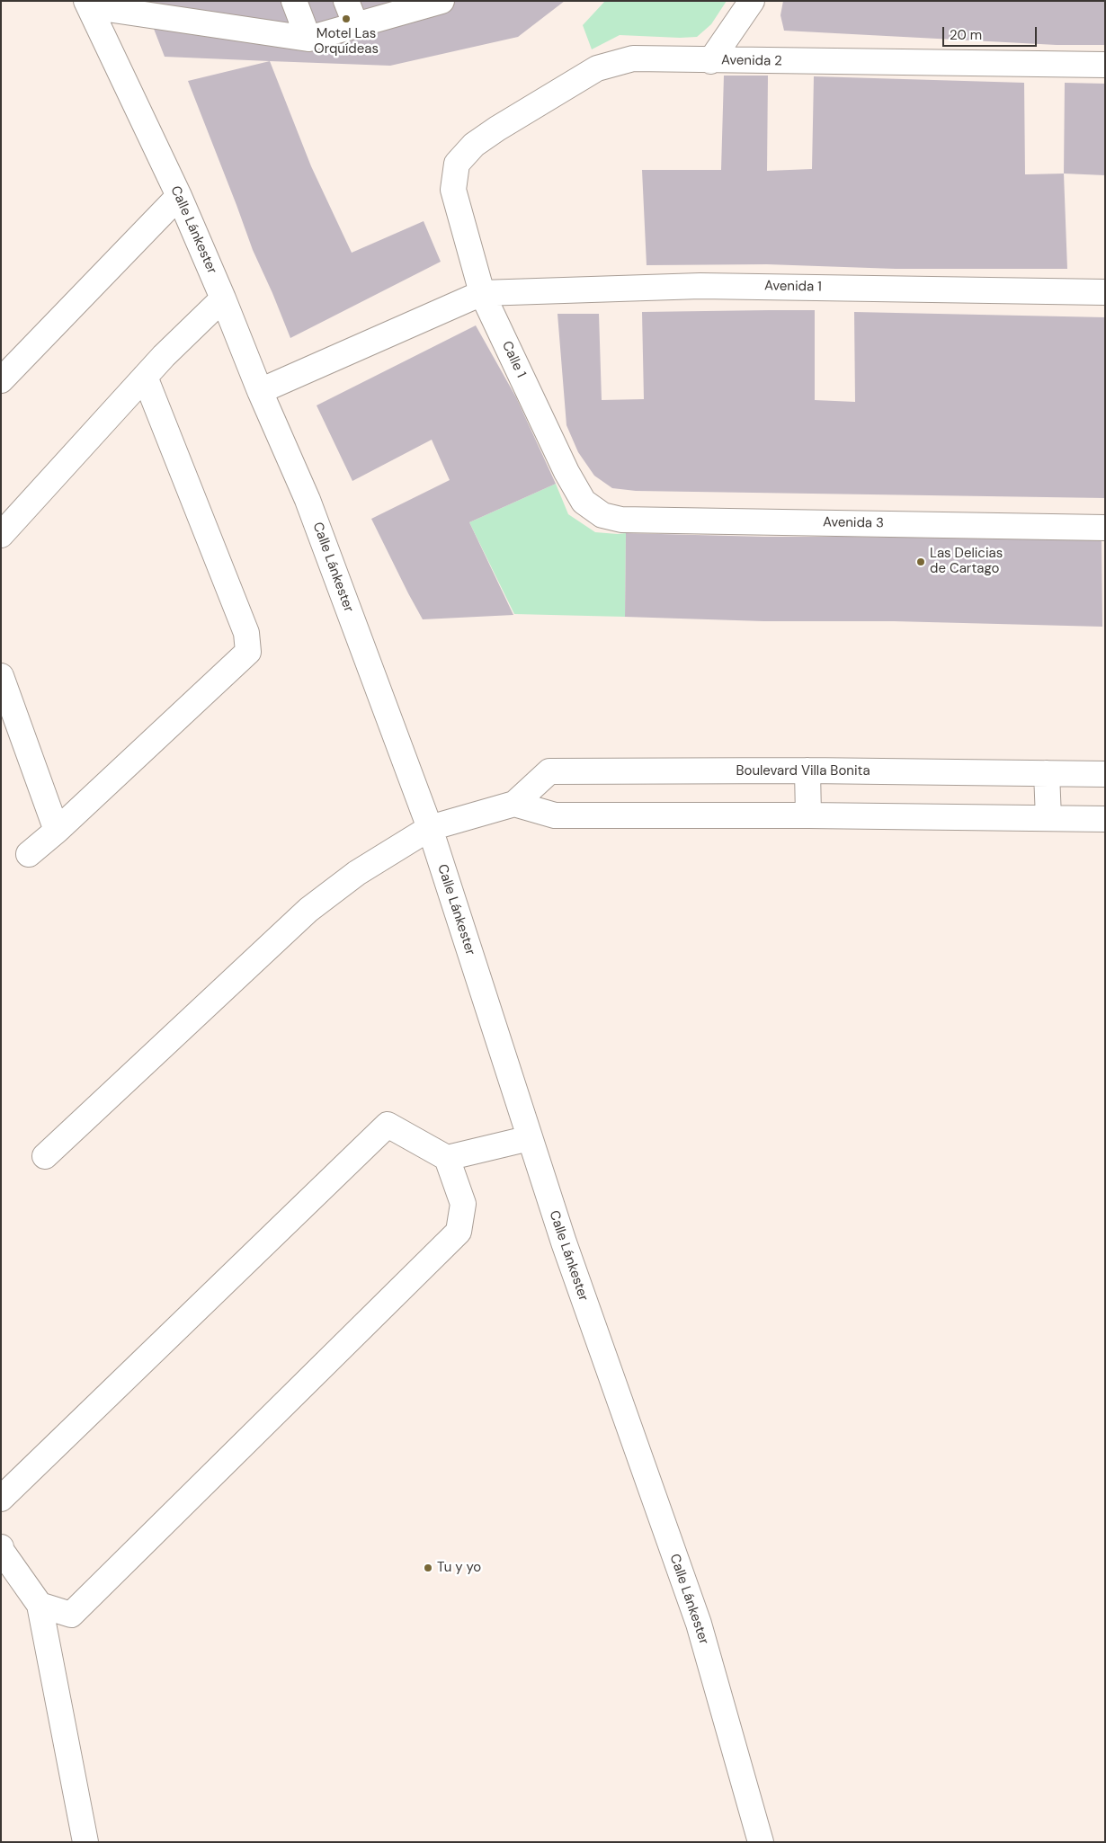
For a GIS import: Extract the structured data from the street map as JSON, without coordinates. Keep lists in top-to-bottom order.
{
  "streets": {
    "street": [
      "Avenida 2",
      "Calle Lánkester",
      "Avenida 1",
      "Calle 1",
      "Avenida 3",
      "Boulevard Villa Bonita"
    ]
  },
  "crossings": [
    ["Avenida 2", "Calle 1"],
    ["Calle Lánkester", "Boulevard Villa Bonita"],
    ["Avenida 1", "Calle 1"],
    ["Calle 1", "Avenida 3"]
  ],
  "places": ["Motel Las Orquídeas", "Las Delicias de Cartago", "Tu y yo"],
  "scale_bar": "20 m"
}
